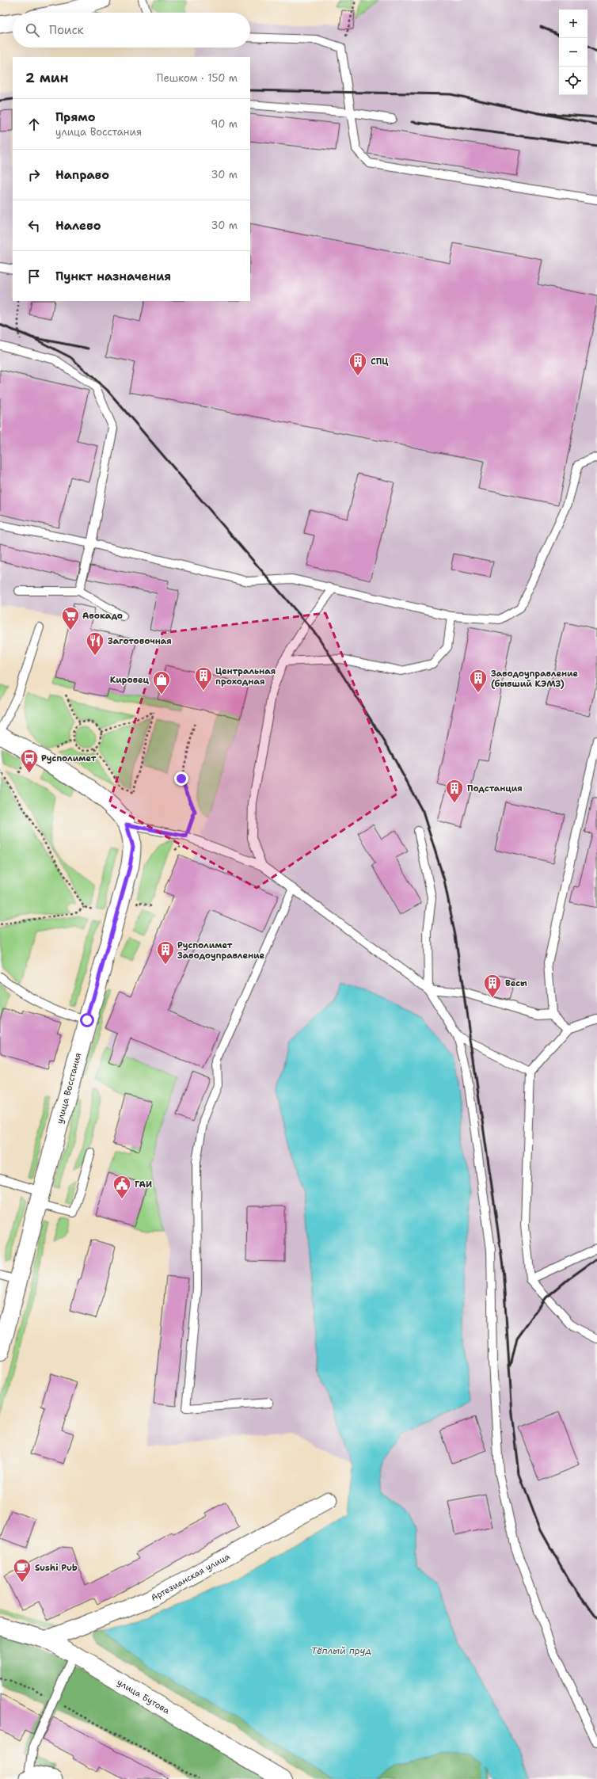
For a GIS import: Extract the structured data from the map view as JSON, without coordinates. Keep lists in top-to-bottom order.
{
  "streets": {
    "street": ["улица Восстания", "Артезианская улица", "улица Бутова"]
  },
  "crossings": [
    ["Артезианская улица", "улица Бутова"]
  ],
  "water": ["Тёплый пруд"],
  "places": {
    "building": [
      "СПЦ",
      "Центральная проходная",
      "Заводоуправление (бывший КЭМЗ)",
      "Подстанция",
      "Русполимет Заводоуправление",
      "Весы"
    ],
    "supermarket": ["Авокадо"],
    "restaurant": ["Заготовочная"],
    "shop": ["Кировец"],
    "bus stop": ["Русполимет"],
    "public building": ["ГАИ"],
    "cafe": ["Sushi Pub"]
  },
  "page": {
    "map_buttons": ["+", "−"],
    "search": "Поиск",
    "heading": ["2 мин", "Пешком · 150 m"],
    "list": [
      ["Прямо", "улица Восстания", "90 m"],
      ["Направо", "30 m"],
      ["Налево", "30 m"],
      "Пункт назначения"
    ]
  }
}
